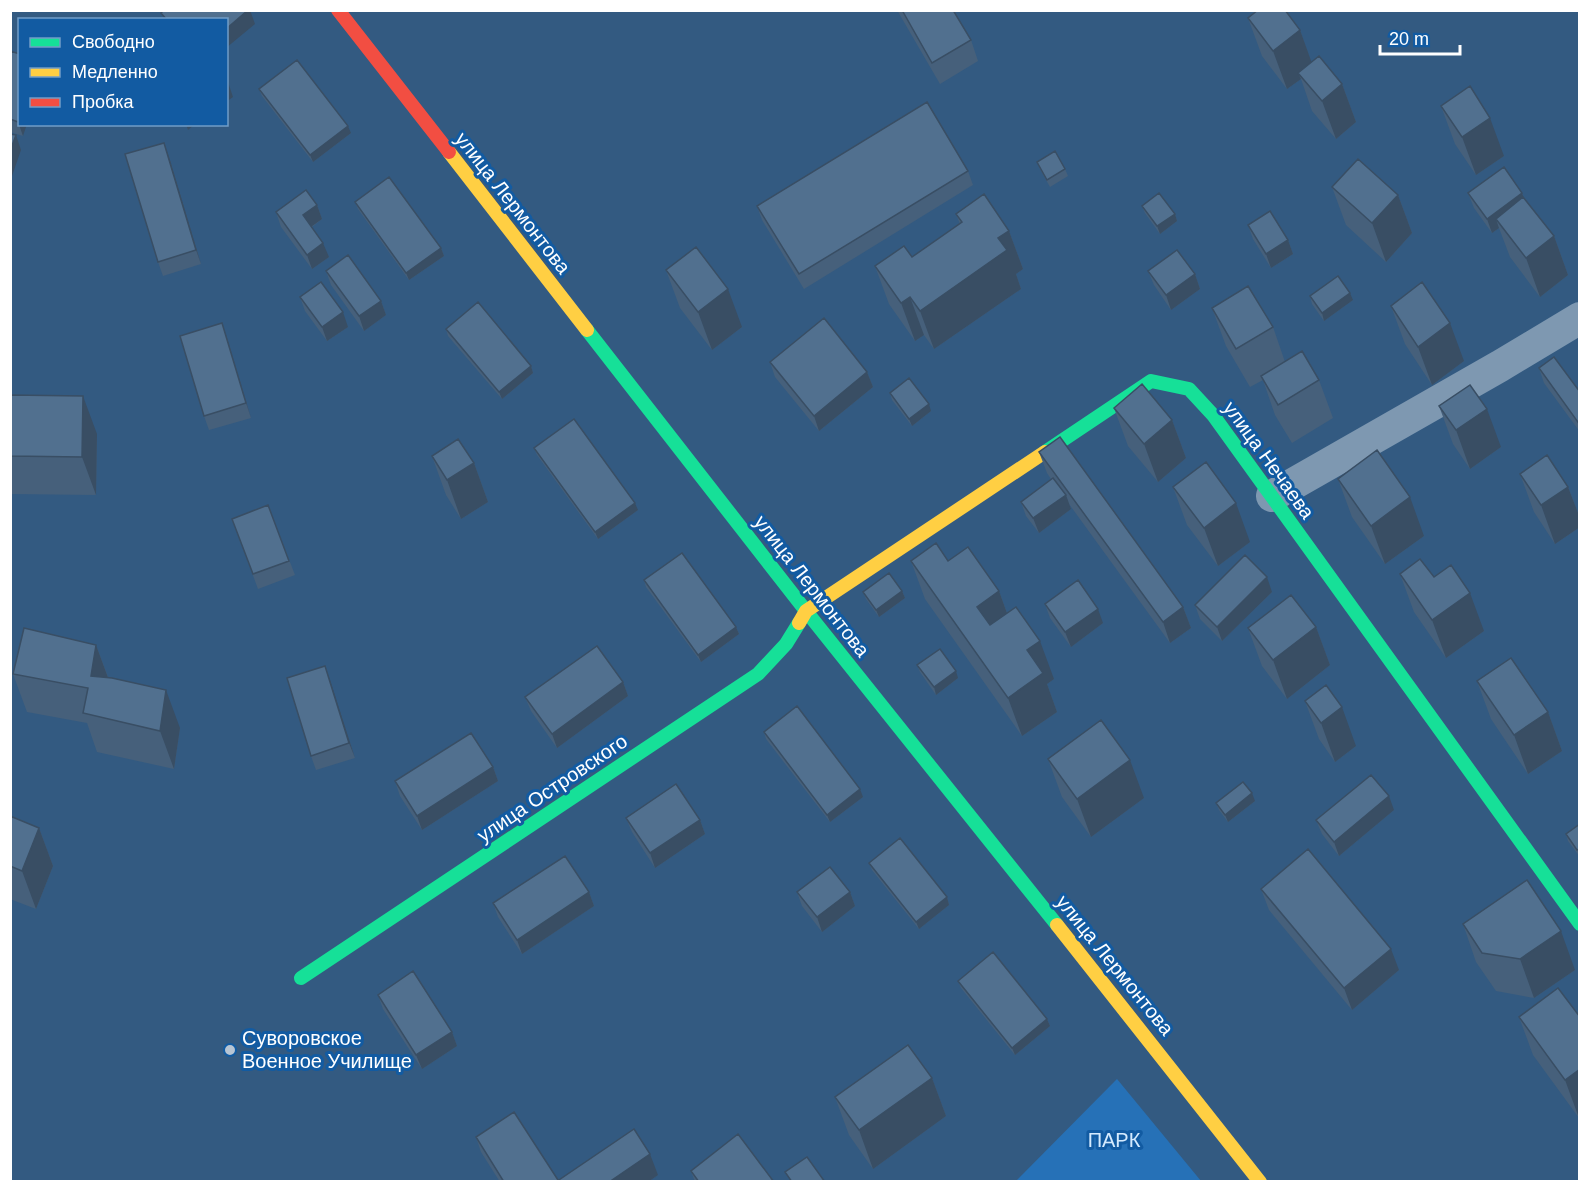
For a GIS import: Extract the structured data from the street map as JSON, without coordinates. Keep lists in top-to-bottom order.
{
  "streets": {
    "street": ["улица Лермонтова", "улица Нечаева", "улица Островского"]
  },
  "crossings": [
    ["улица Лермонтова", "улица Нечаева"],
    ["улица Лермонтова", "улица Островского"],
    ["улица Нечаева", "улица Островского"]
  ],
  "parks": ["ПАРК"],
  "places": ["Суворовское Военное Училище"],
  "legend": ["Свободно", "Медленно", "Пробка"],
  "scale_bar": "20 m"
}
